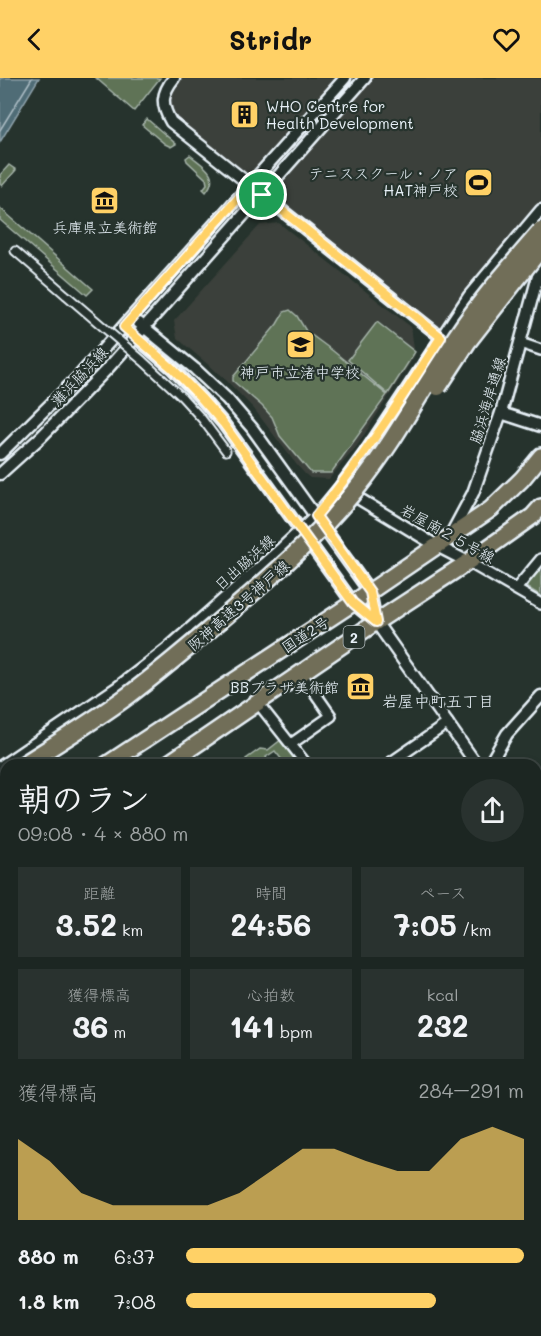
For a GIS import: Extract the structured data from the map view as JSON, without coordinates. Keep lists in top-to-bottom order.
{
  "streets": {
    "highway": ["阪神高速3号神戸線", "国道2号", "2"],
    "street": [
      "灘浜脇浜線",
      "脇浜海岸通線",
      "岩屋南２５号線",
      "日出脇浜線"
    ]
  },
  "crossings": [
    ["脇浜海岸通線", "岩屋南２５号線"],
    ["脇浜海岸通線", "国道2号"],
    ["岩屋南２５号線", "日出脇浜線"],
    ["岩屋南２５号線", "国道2号"]
  ],
  "districts": ["岩屋中町五丁目"],
  "places": {
    "building": ["WHO Centre for Health Development"],
    "sports": ["テニススクール・ノア HAT神戸校"],
    "museum": ["兵庫県立美術館", "BBプラザ美術館"],
    "school or university": ["神戸市立渚中学校"]
  },
  "page": {
    "header": "Stridr",
    "heading": ["朝のラン", "09:08 · 4 × 880 m"],
    "stats": [
      ["距離", "3.52 km"],
      ["時間", "24:56"],
      ["ペース", "7:05 /km"],
      ["獲得標高", "36 m"],
      ["心拍数", "141 bpm"],
      ["kcal", "232"]
    ],
    "chart": ["獲得標高", "284–291 m"],
    "list": [
      {
        "name": "880 m",
        "note": "6:37"
      },
      {
        "name": "1.8 km",
        "note": "7:08"
      }
    ]
  }
}
